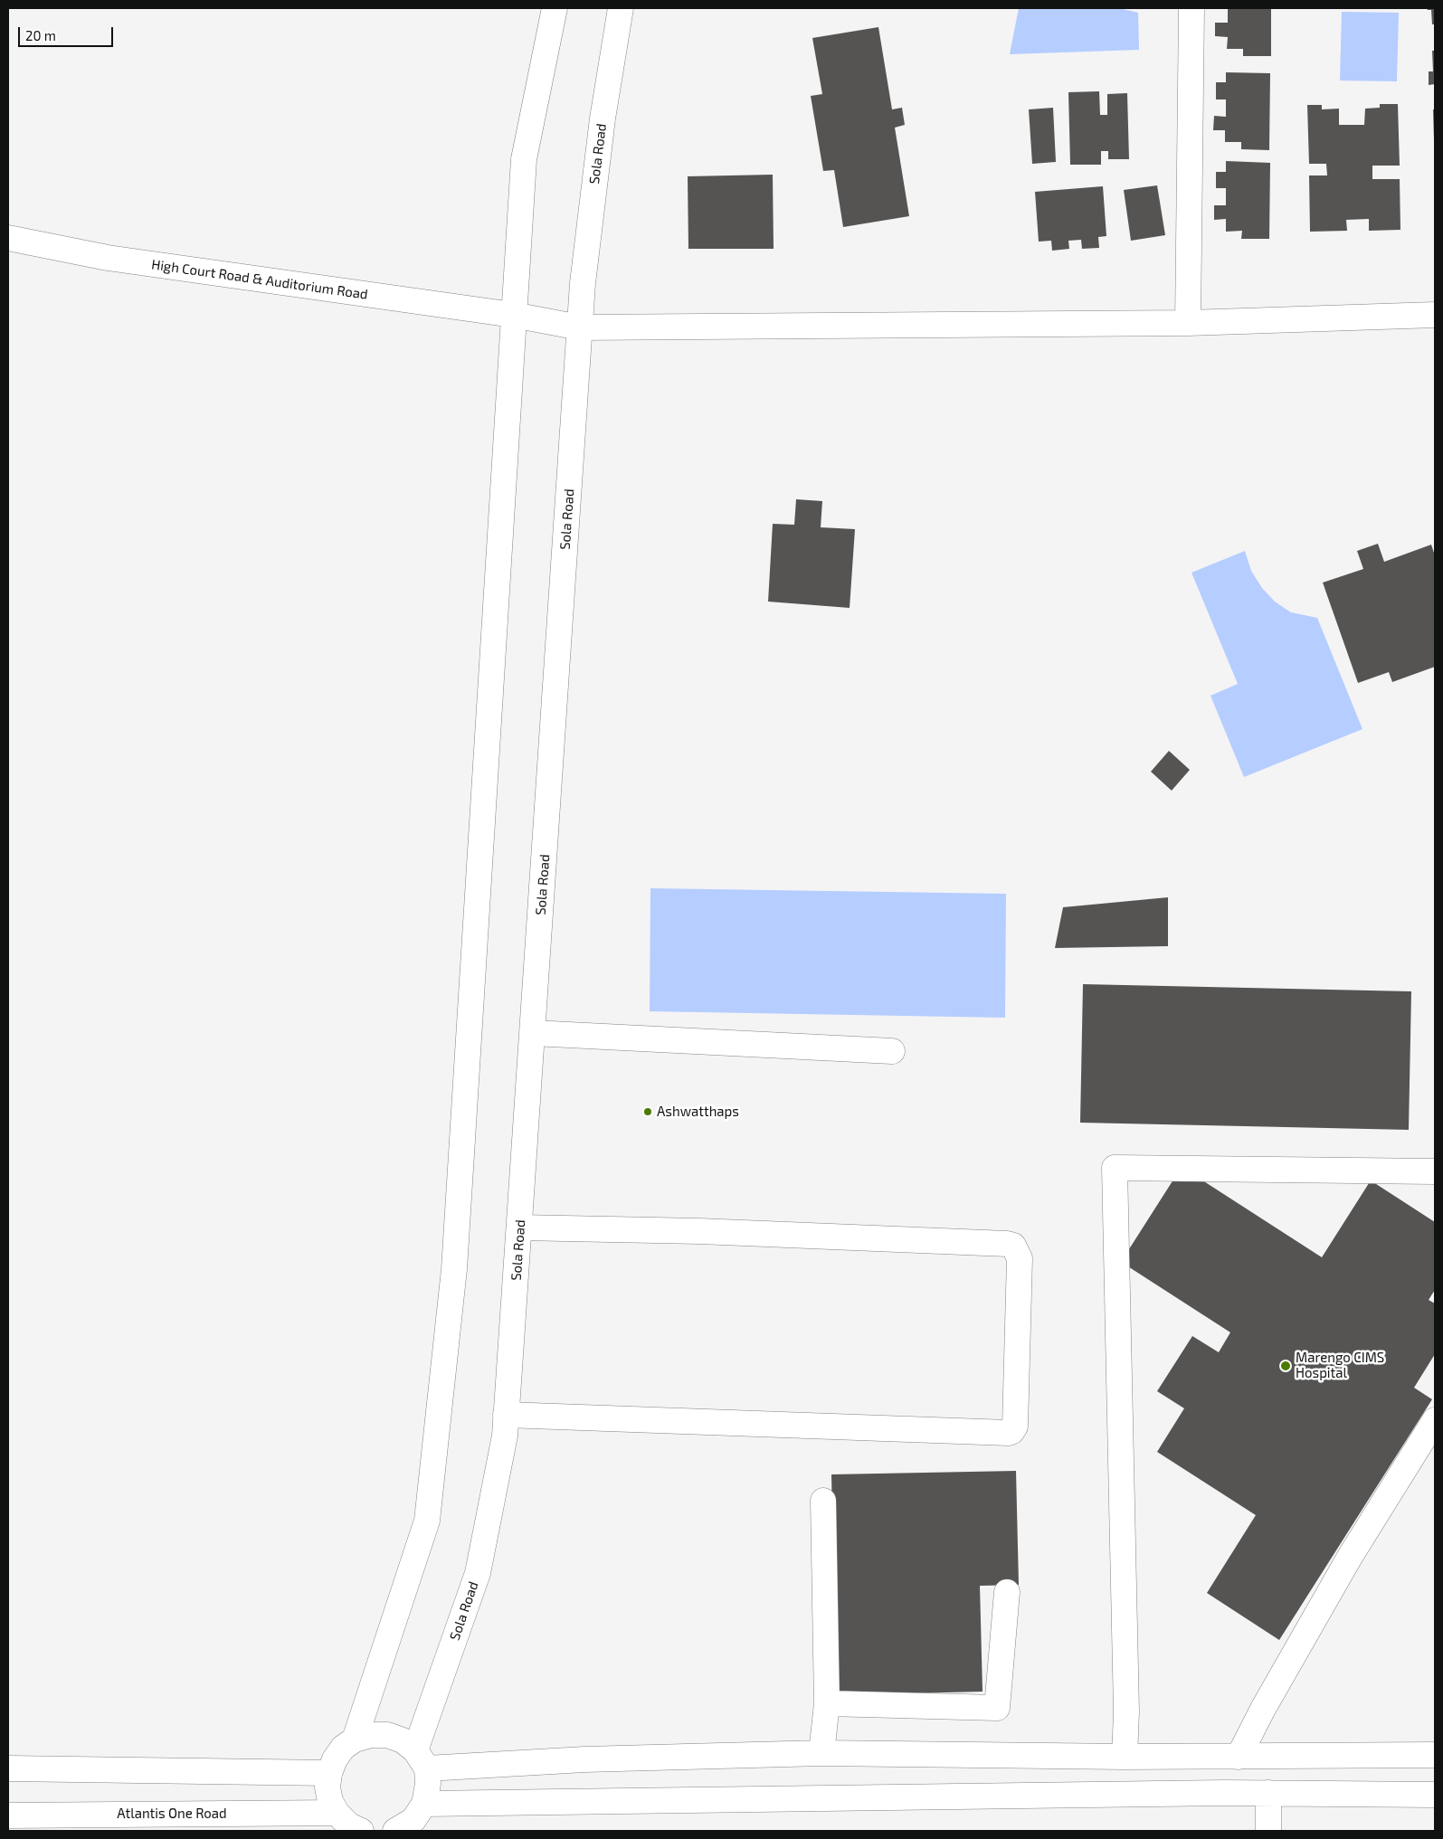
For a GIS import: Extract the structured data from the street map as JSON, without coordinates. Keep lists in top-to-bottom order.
{
  "streets": {
    "street": ["Sola Road", "High Court Road & Auditorium Road", "Atlantis One Road"]
  },
  "crossings": [
    ["Sola Road", "High Court Road & Auditorium Road"]
  ],
  "places": ["Ashwatthaps", "Marengo CIMS Hospital"],
  "scale_bar": "20 m"
}
